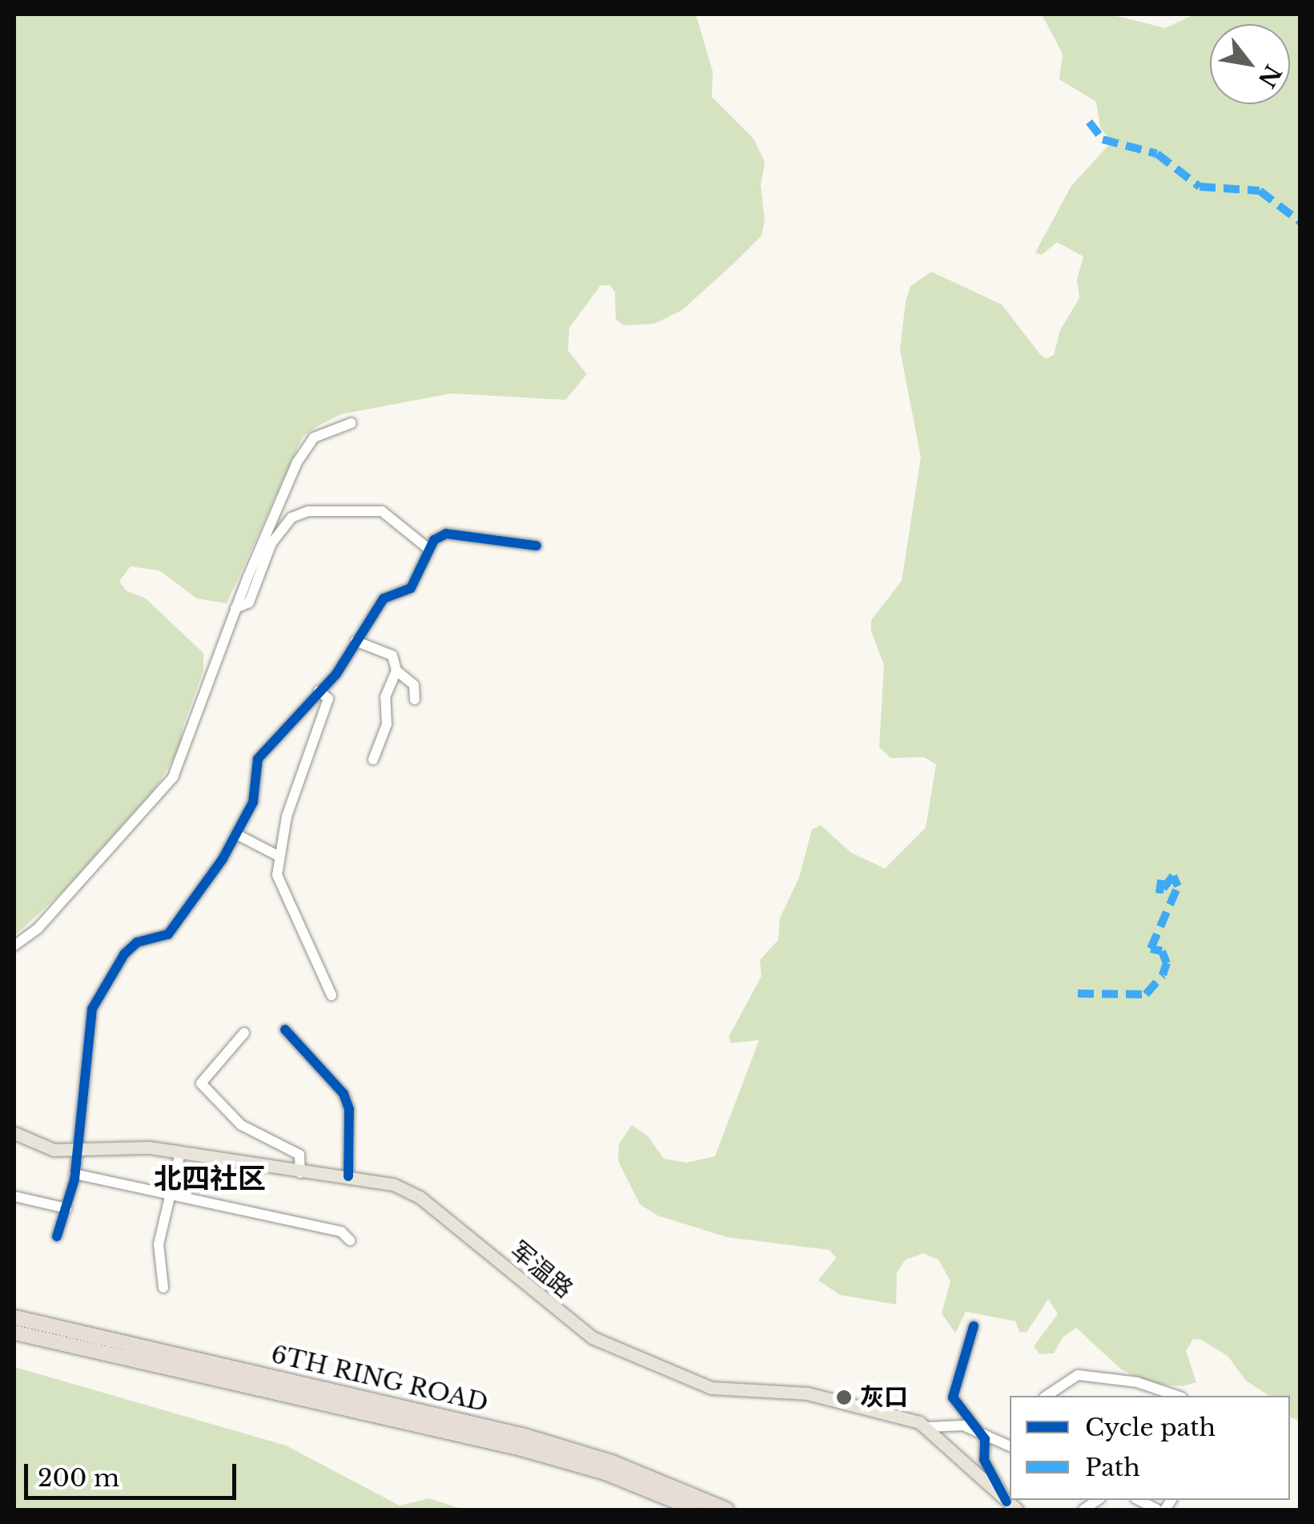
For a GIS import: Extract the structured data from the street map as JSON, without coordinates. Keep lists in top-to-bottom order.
{
  "streets": {
    "highway": ["6TH RING ROAD"],
    "main road": ["军温路"]
  },
  "districts": ["北四社区"],
  "places": ["灰口"],
  "legend": ["Cycle path", "Path"],
  "scale_bar": "200 m",
  "north": "bottom right"
}
